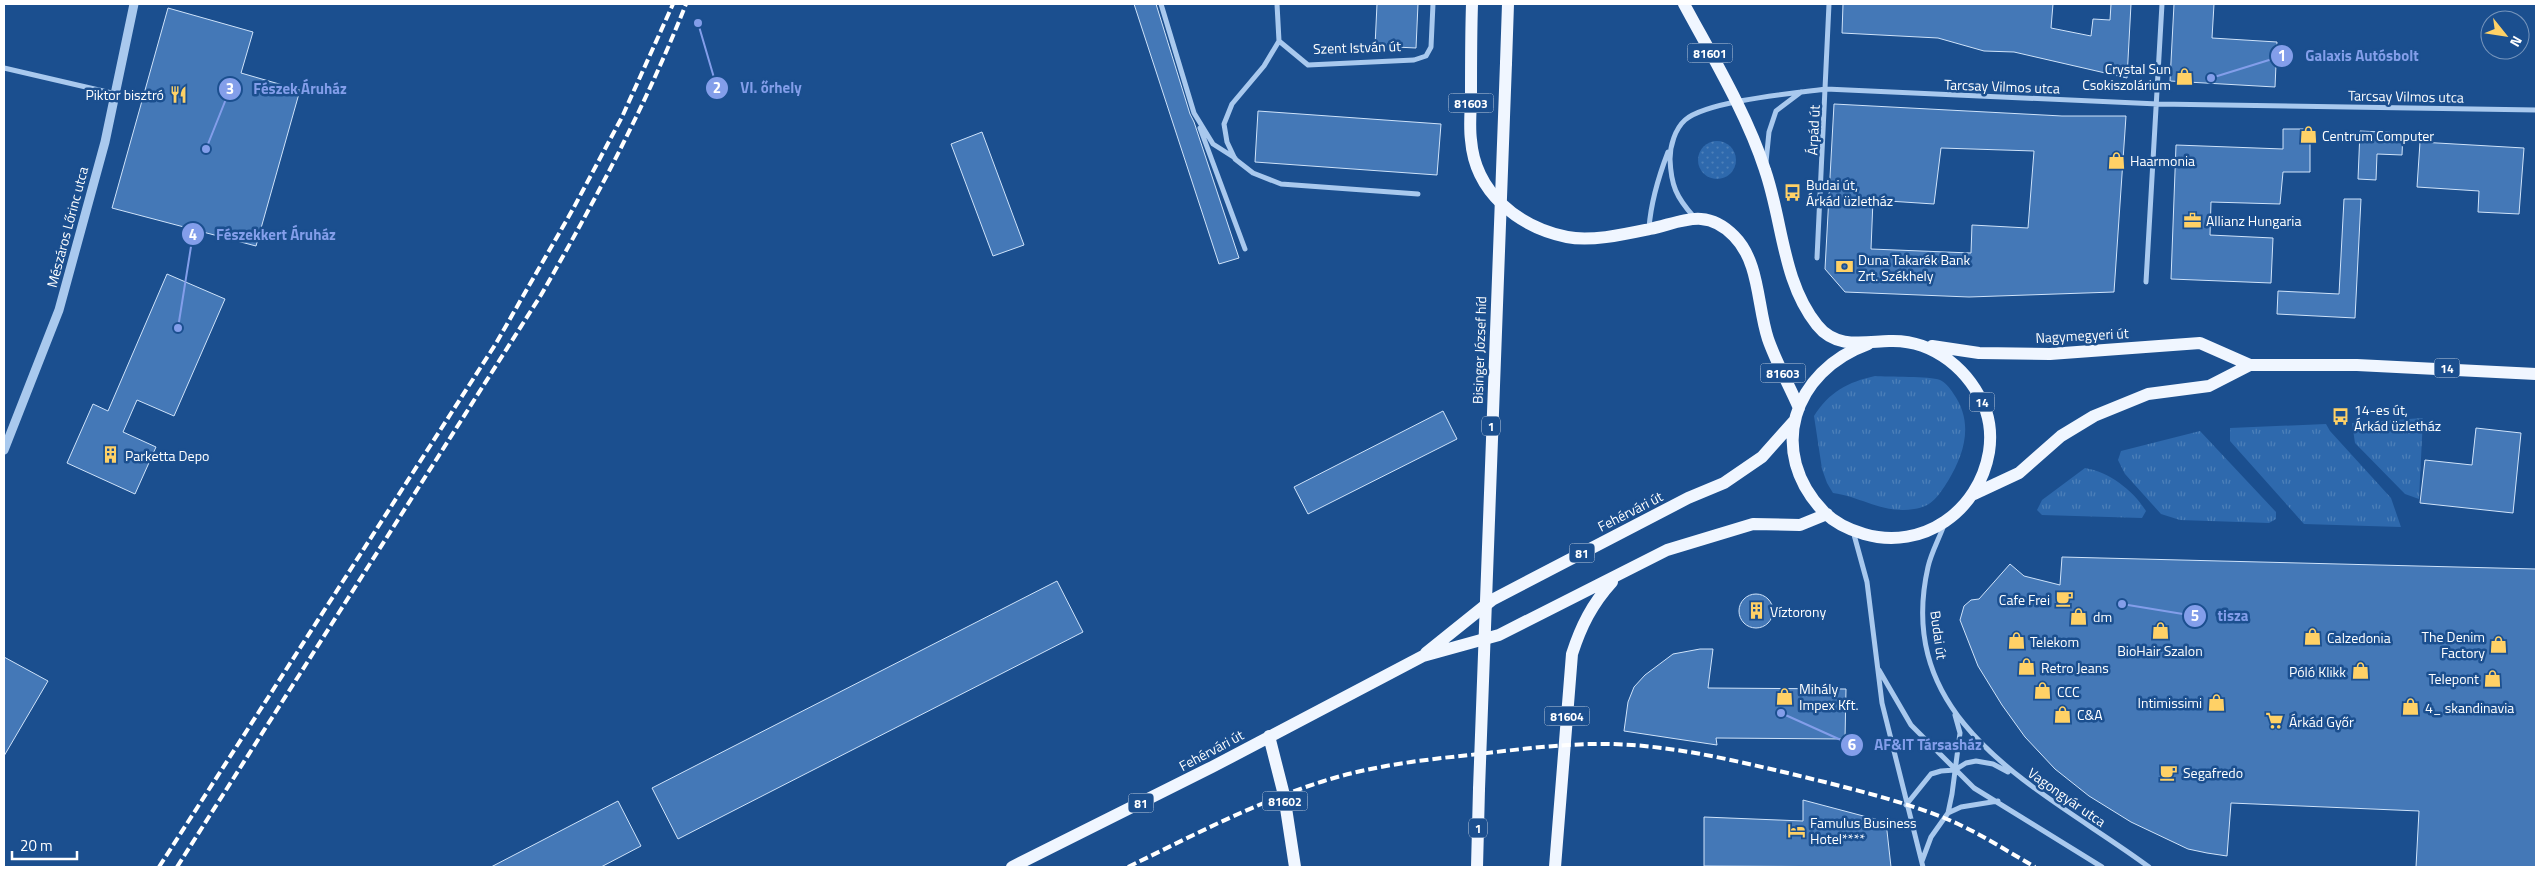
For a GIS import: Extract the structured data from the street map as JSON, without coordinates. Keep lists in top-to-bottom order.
{
  "streets": {
    "main road": [
      "81601",
      "81603",
      "Nagymegyeri út",
      "Bisinger József híd",
      "14",
      "1",
      "Fehérvári út",
      "81",
      "81604",
      "81602"
    ],
    "street": [
      "Szent István út",
      "Tarcsay Vilmos utca",
      "Árpád út",
      "Mészáros Lőrinc utca",
      "Budai út",
      "Vagongyár utca"
    ]
  },
  "crossings": [
    ["81601", "Tarcsay Vilmos utca"],
    ["81601", "14"],
    ["Tarcsay Vilmos utca", "81603"],
    ["Tarcsay Vilmos utca", "Árpád út"],
    ["81603", "14"],
    ["81603", "Fehérvári út"],
    ["Nagymegyeri út", "14"],
    ["14", "Fehérvári út"],
    ["14", "Budai út"],
    ["Fehérvári út", "81604"],
    ["Fehérvári út", "81602"],
    ["Budai út", "Vagongyár utca"]
  ],
  "places": {
    "other": [
      "VI. őrhely",
      "Galaxis Autósbolt",
      "Fészek Áruház",
      "Fészekkert Áruház",
      "tisza",
      "AF&IT Társasház"
    ],
    "shop": [
      "Crystal Sun Csokiszolárium",
      "Centrum Computer",
      "Haarmonia",
      "dm",
      "BioHair Szalon",
      "Calzedonia",
      "Telekom",
      "The Denim Factory",
      "Retro Jeans",
      "Póló Klikk",
      "Telepont",
      "CCC",
      "Mihály Impex Kft.",
      "Intimissimi",
      "4_ skandinavia",
      "C&A"
    ],
    "restaurant": ["Piktor bisztró"],
    "bus stop": ["Budai út, Árkád üzletház", "14-es út, Árkád üzletház"],
    "office": ["Allianz Hungaria"],
    "bank": ["Duna Takarék Bank Zrt. Székhely"],
    "building": ["Parketta Depo", "Víztorony"],
    "cafe": ["Cafe Frei", "Segafredo"],
    "supermarket": ["Árkád Győr"],
    "hotel": ["Famulus Business Hotel****"]
  },
  "scale_bar": "20 m",
  "north": "bottom right"
}
